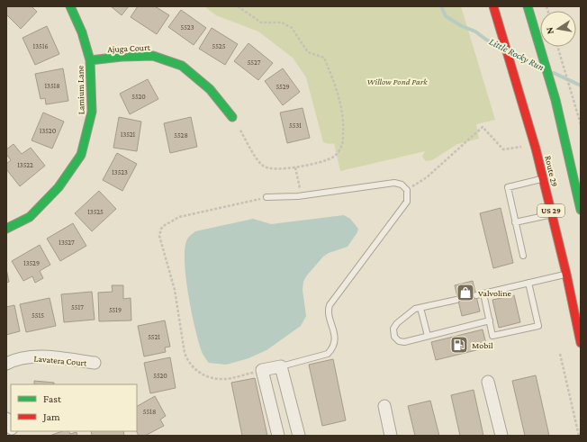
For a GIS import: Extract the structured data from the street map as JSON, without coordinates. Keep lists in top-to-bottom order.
{
  "streets": {
    "main road": [
      "Ajuga Court",
      "Lamium Lane",
      "Route 29",
      "US 29"
    ],
    "street": ["Lavatera Court"]
  },
  "crossings": [
    ["Ajuga Court", "Lamium Lane"]
  ],
  "water": ["Little Rocky Run"],
  "parks": ["Willow Pond Park"],
  "places": {
    "shop": ["Valvoline"],
    "fuel station": ["Mobil"]
  },
  "house_numbers": [
    "5523",
    "13516",
    "5525",
    "5527",
    "13518",
    "5529",
    "5520",
    "5531",
    "13520",
    "13521",
    "5528",
    "13522",
    "13523",
    "13525",
    "13527",
    "13529",
    "5517",
    "5519",
    "5515",
    "5521",
    "5520",
    "5518"
  ],
  "legend": ["Fast", "Jam"],
  "north": "left"
}
